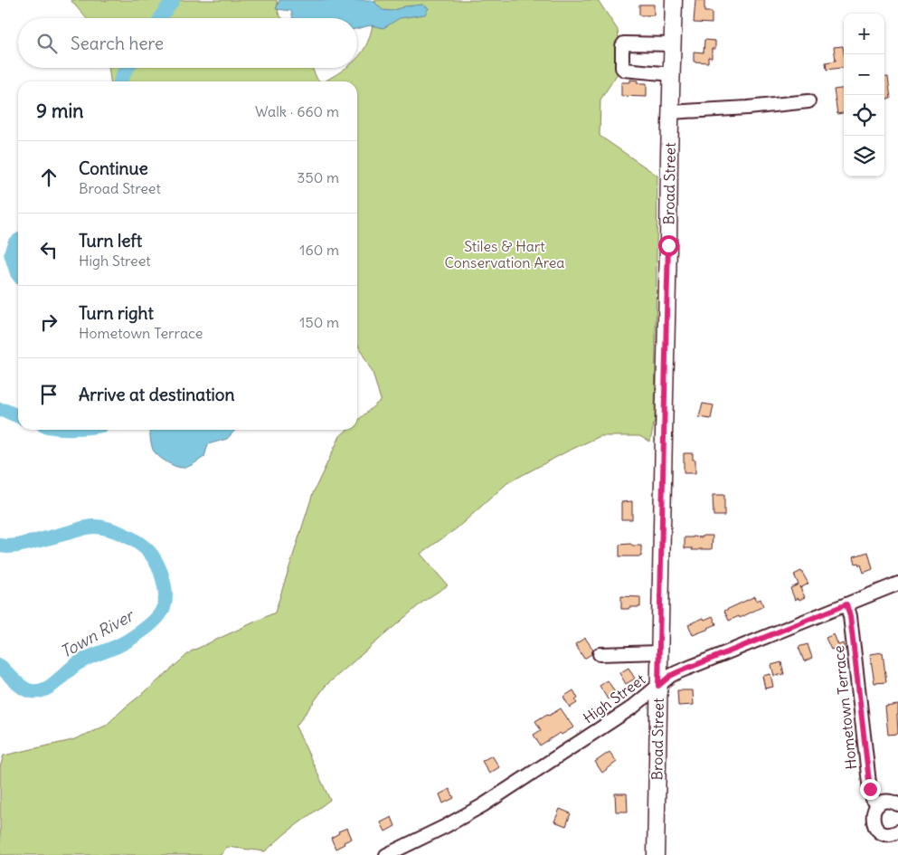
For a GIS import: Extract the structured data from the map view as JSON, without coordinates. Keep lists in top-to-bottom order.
{
  "streets": {
    "main road": ["Broad Street"],
    "street": ["High Street", "Hometown Terrace"]
  },
  "crossings": [
    ["Broad Street", "High Street"],
    ["High Street", "Hometown Terrace"]
  ],
  "water": ["Town River"],
  "parks": ["Stiles & Hart Conservation Area"],
  "page": {
    "map_buttons": ["+", "−"],
    "search": "Search here",
    "heading": ["9 min", "Walk · 660 m"],
    "list": [
      ["Continue", "Broad Street", "350 m"],
      ["Turn left", "High Street", "160 m"],
      ["Turn right", "Hometown Terrace", "150 m"],
      "Arrive at destination"
    ]
  }
}
